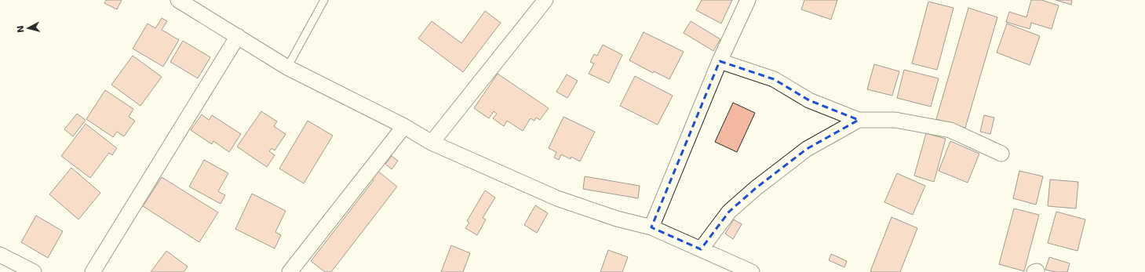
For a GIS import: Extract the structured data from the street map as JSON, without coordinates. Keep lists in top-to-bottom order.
{
  "north": "left"
}
